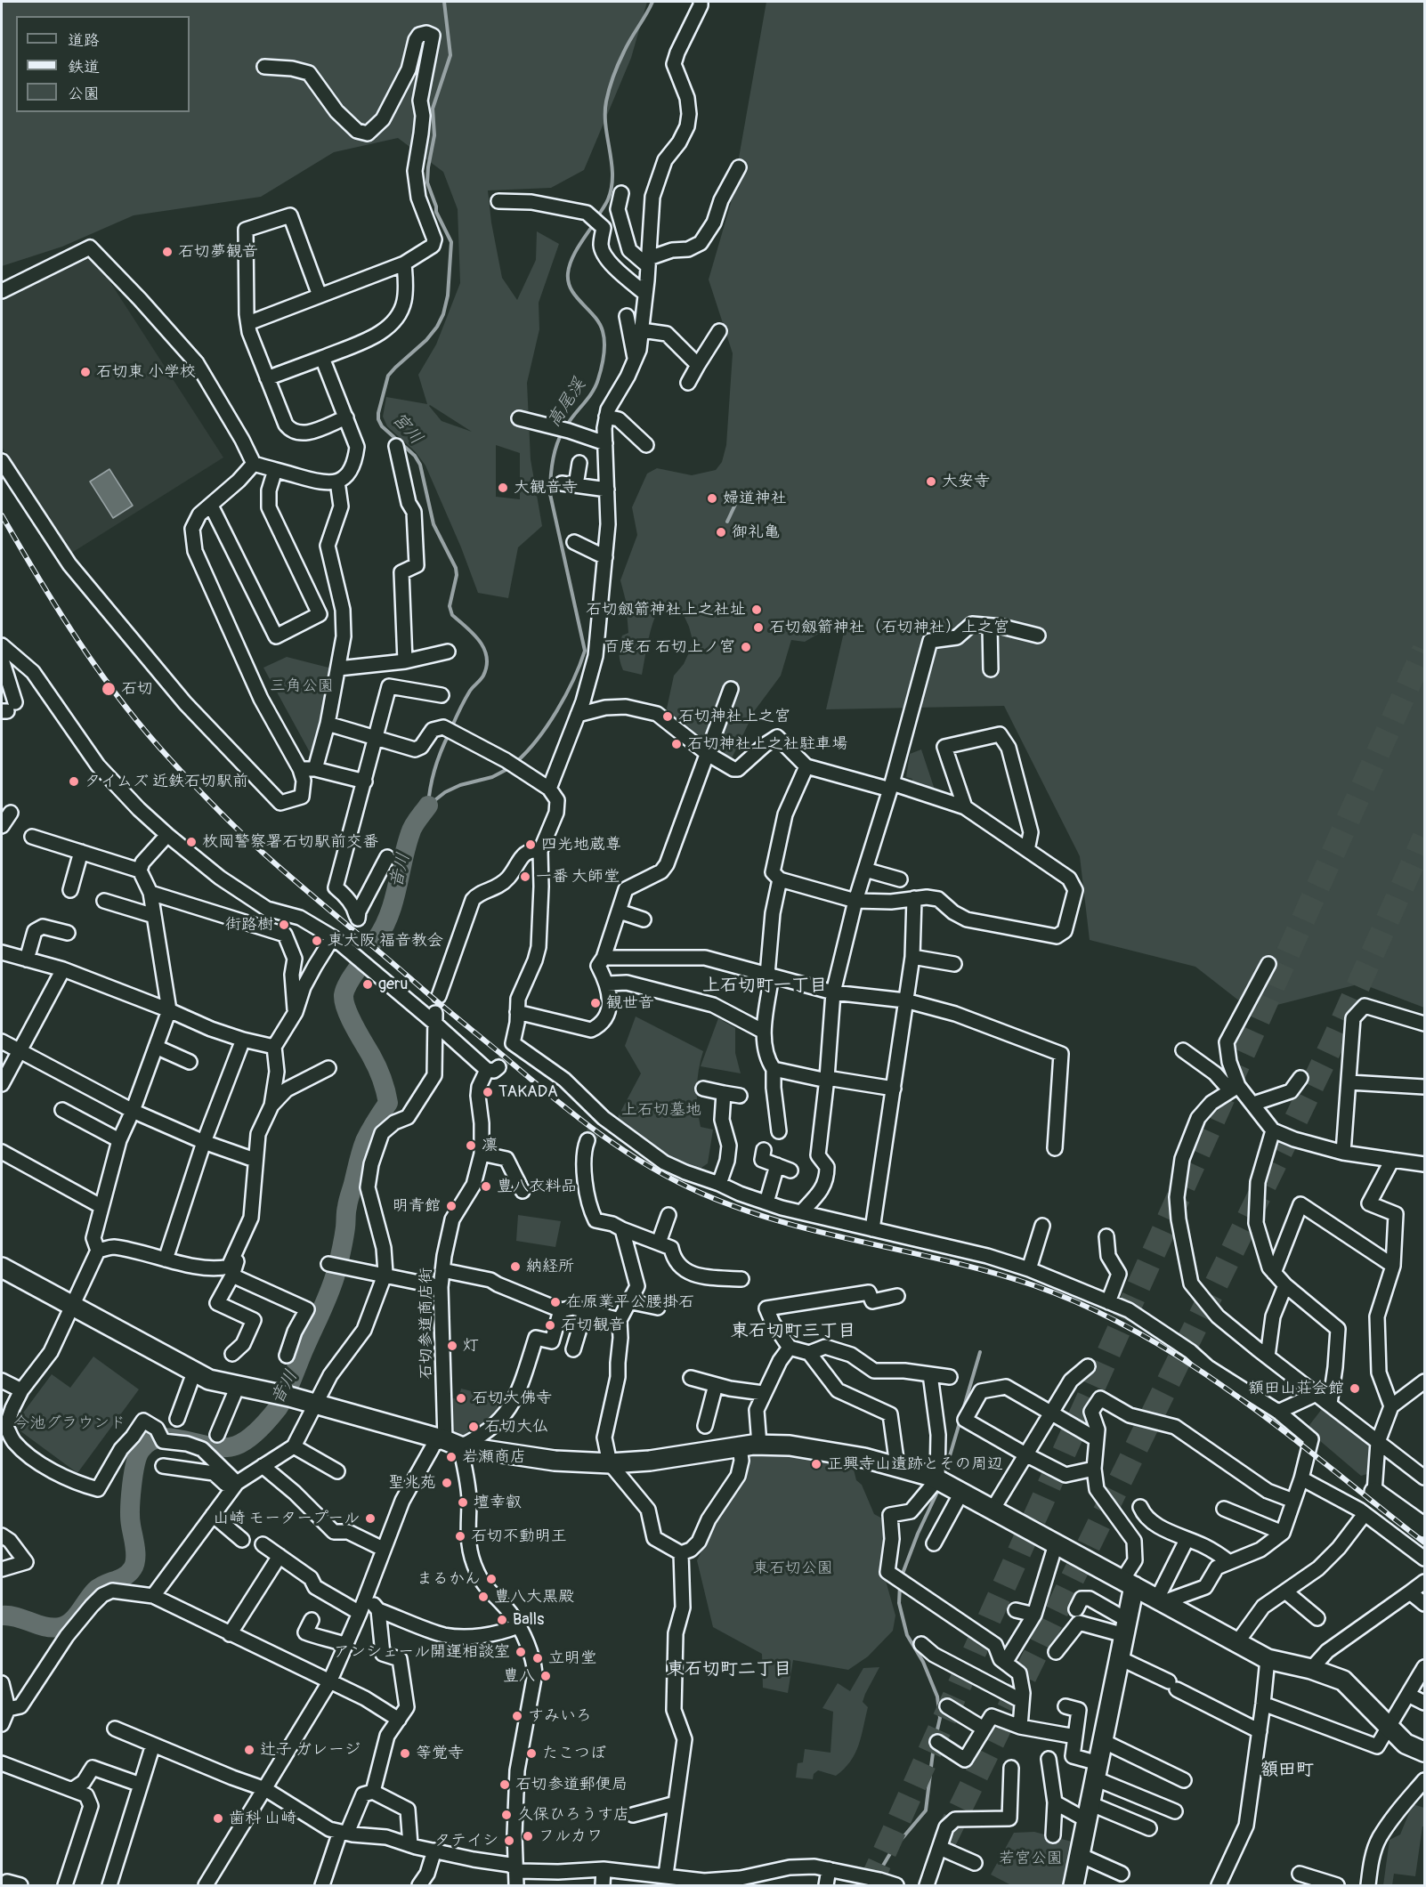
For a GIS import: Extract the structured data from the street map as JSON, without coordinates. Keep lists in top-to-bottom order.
{
  "streets": {
    "street": ["石切参道商店街"]
  },
  "districts": [
    "上石切町一丁目",
    "東石切町三丁目",
    "東石切町二丁目",
    "額田町"
  ],
  "water": ["高尾渓", "宮川", "音川"],
  "parks": [
    "三角公園",
    "上石切墓地",
    "今池グラウンド",
    "東石切公園",
    "若宮公園"
  ],
  "places": [
    "石切夢観音",
    "石切東 小学校",
    "大安寺",
    "大観音寺",
    "婦道神社",
    "御礼亀",
    "石切劔箭神社上之社址",
    "石切劔箭神社（石切神社）上之宮",
    "百度石 石切上ノ宮",
    "石切",
    "石切神社上之宮",
    "石切神社上之社駐車場",
    "タイムズ 近鉄石切駅前",
    "枚岡警察署石切駅前交番",
    "四光地蔵尊",
    "一番 大師堂",
    "街路樹",
    "東大阪 福音教会",
    "geru",
    "観世音",
    "TAKADA",
    "凛",
    "豊八衣料品",
    "明青館",
    "納経所",
    "在原業平公腰掛石",
    "石切観音",
    "灯",
    "額田山荘会館",
    "石切大佛寺",
    "石切大仏",
    "岩瀬商店",
    "正興寺山遺跡とその周辺",
    "聖兆苑",
    "壇幸叡",
    "山崎 モータープール",
    "石切不動明王",
    "まるかん",
    "豊八大黒殿",
    "Balls",
    "アンシェール開運相談室",
    "立明堂",
    "豊八",
    "すみいろ",
    "辻子 ガレージ",
    "等覚寺",
    "たこつぼ",
    "石切参道郵便局",
    "久保ひろうす店",
    "歯科 山崎",
    "フルカワ",
    "タテイシ"
  ],
  "legend": ["道路", "鉄道", "公園"]
}
